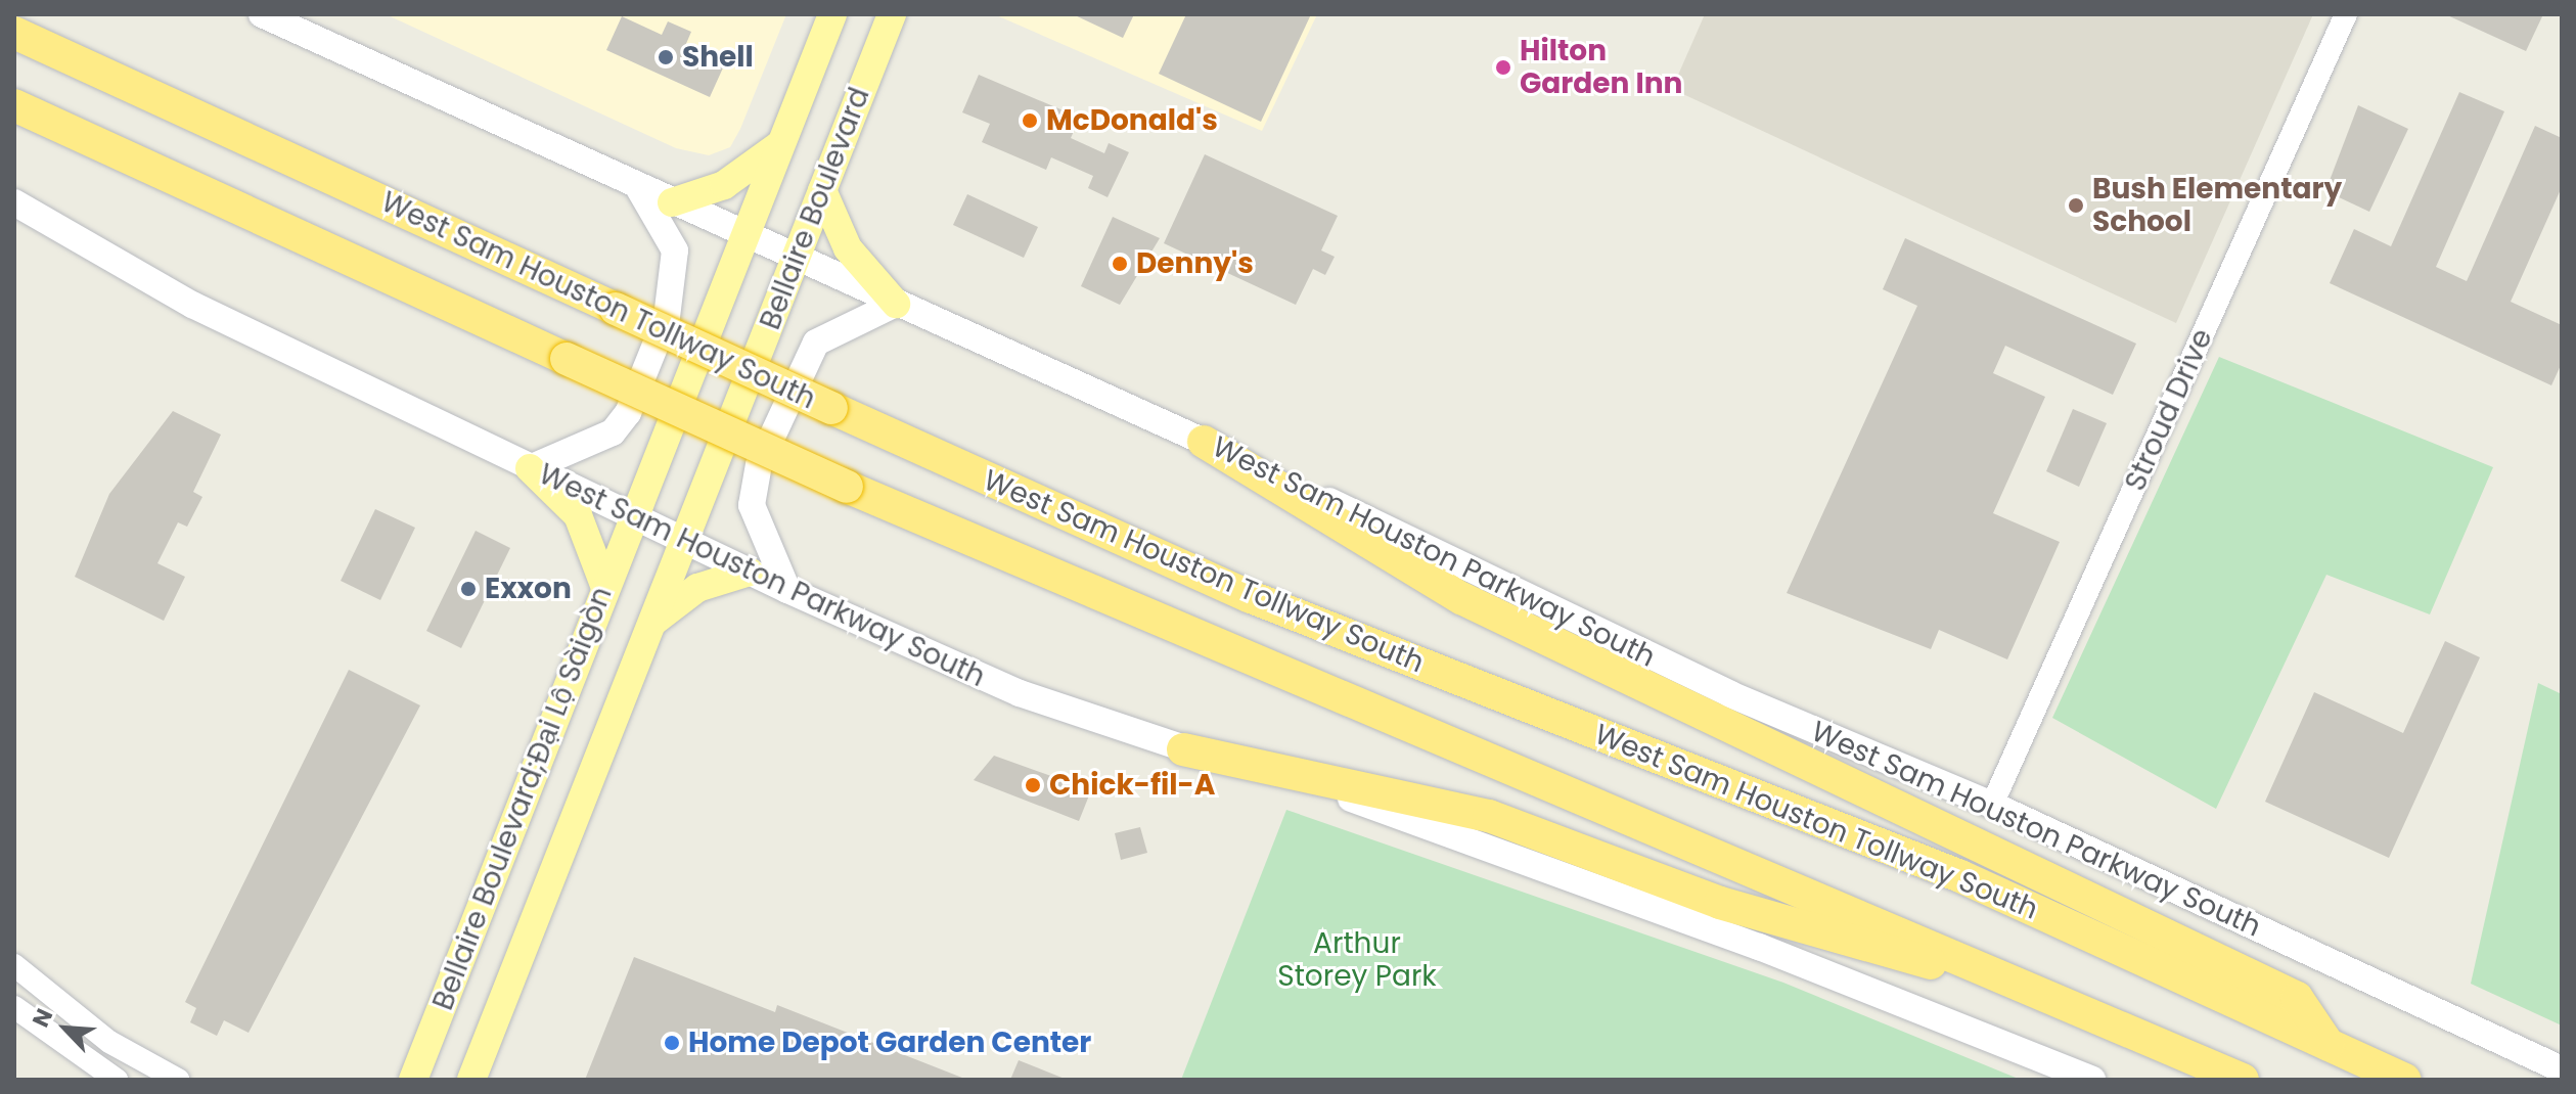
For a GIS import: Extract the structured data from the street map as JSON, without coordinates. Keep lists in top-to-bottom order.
{
  "streets": {
    "highway": ["West Sam Houston Tollway South"],
    "main road": ["Bellaire Boulevard", "West Sam Houston Parkway South", "Bellaire Boulevard;Đại Lộ Sàigòn"],
    "street": ["Stroud Drive"]
  },
  "crossings": [
    ["Bellaire Boulevard", "West Sam Houston Parkway South"],
    ["Bellaire Boulevard", "Bellaire Boulevard;Đại Lộ Sàigòn"],
    ["Stroud Drive", "West Sam Houston Parkway South"],
    ["West Sam Houston Parkway South", "Bellaire Boulevard;Đại Lộ Sàigòn"]
  ],
  "parks": ["Arthur Storey Park"],
  "places": [
    "Shell",
    "Hilton Garden Inn",
    "McDonald's",
    "Bush Elementary School",
    "Denny's",
    "Exxon",
    "Chick-fil-A",
    "Home Depot Garden Center"
  ],
  "north": "top left"
}
